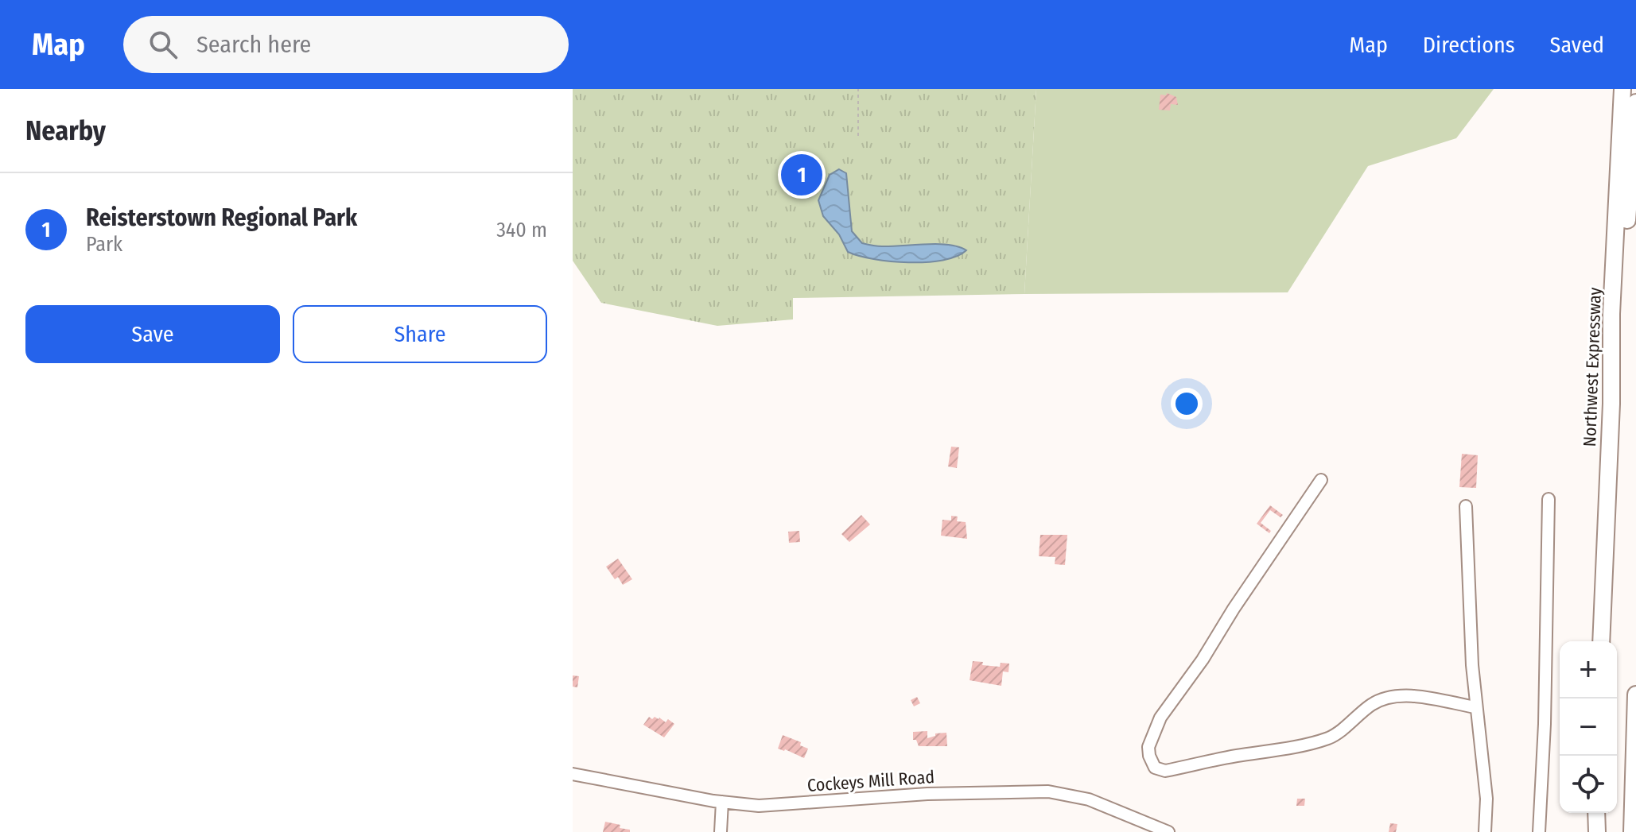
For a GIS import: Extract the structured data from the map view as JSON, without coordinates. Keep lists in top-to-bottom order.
{
  "streets": {
    "highway": ["Northwest Expressway"],
    "street": ["Cockeys Mill Road"]
  },
  "page": {
    "header": "Map",
    "search": "Search here",
    "nav": ["Map", "Directions", "Saved"],
    "heading": "Nearby",
    "pins": "1",
    "list": [
      {
        "mark": "1",
        "name": "Reisterstown Regional Park",
        "note": "Park",
        "value": "340 m"
      }
    ],
    "buttons": ["Save", "Share"],
    "map_buttons": ["+", "−"]
  }
}
